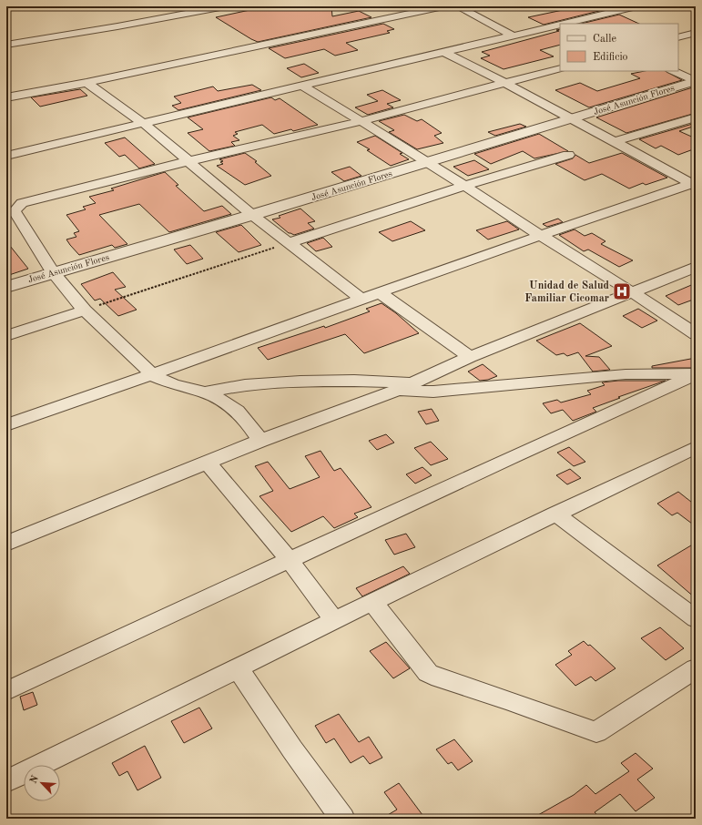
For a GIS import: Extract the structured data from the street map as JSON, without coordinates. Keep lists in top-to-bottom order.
{
  "streets": {
    "street": ["José Asunción Flores"]
  },
  "places": {
    "hospital": ["Unidad de Salud Familiar Cicomar"]
  },
  "legend": ["Calle", "Edificio"],
  "north": "top left"
}
